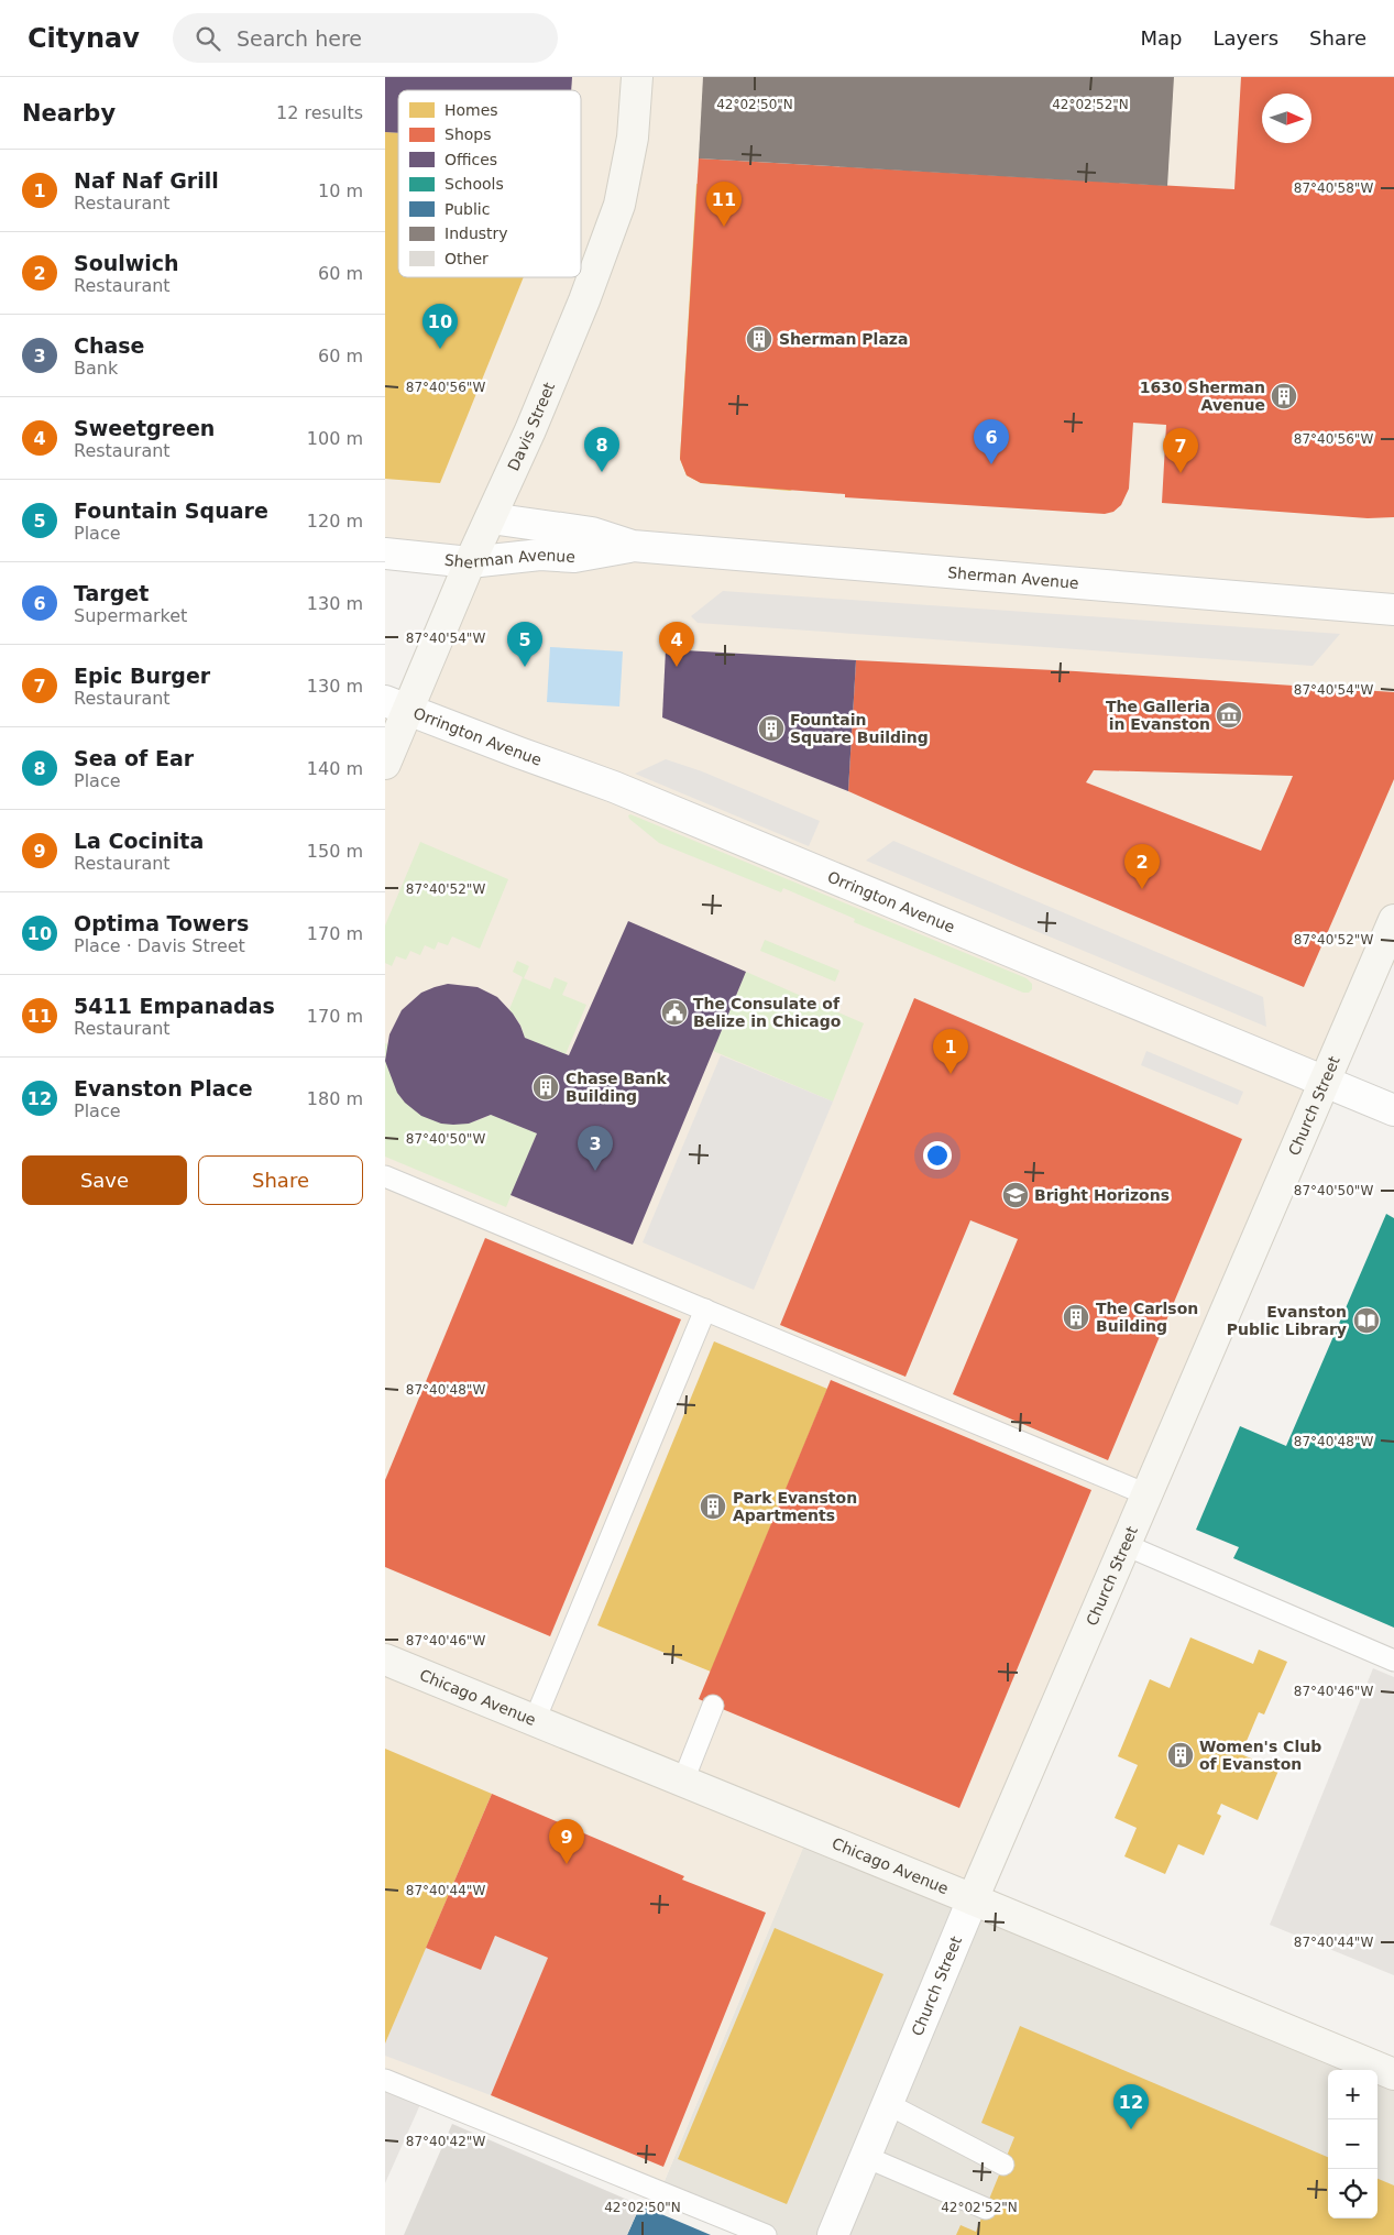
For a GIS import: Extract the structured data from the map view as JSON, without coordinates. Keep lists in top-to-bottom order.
{
  "streets": {
    "main road": ["Davis Street", "Church Street", "Chicago Avenue"],
    "street": ["Sherman Avenue", "Orrington Avenue"]
  },
  "crossings": [
    ["Davis Street", "Sherman Avenue"],
    ["Davis Street", "Orrington Avenue"],
    ["Orrington Avenue", "Church Street"],
    ["Church Street", "Chicago Avenue"]
  ],
  "places": {
    "building": [
      "Sherman Plaza",
      "1630 Sherman Avenue",
      "Fountain Square Building",
      "Chase Bank Building",
      "The Carlson Building",
      "Park Evanston Apartments",
      "Women's Club of Evanston"
    ],
    "museum": ["The Galleria in Evanston"],
    "public building": ["The Consulate of Belize in Chicago"],
    "school or university": ["Bright Horizons"],
    "library": ["Evanston Public Library"]
  },
  "legend": [
    "Homes",
    "Shops",
    "Offices",
    "Schools",
    "Public",
    "Industry",
    "Other"
  ],
  "north": "right",
  "page": {
    "header": "Citynav",
    "search": "Search here",
    "nav": ["Map", "Layers", "Share"],
    "heading": ["Nearby", "12 results"],
    "list": [
      {
        "mark": "1",
        "name": "Naf Naf Grill",
        "note": "Restaurant",
        "value": "10 m"
      },
      {
        "mark": "2",
        "name": "Soulwich",
        "note": "Restaurant",
        "value": "60 m"
      },
      {
        "mark": "3",
        "name": "Chase",
        "note": "Bank",
        "value": "60 m"
      },
      {
        "mark": "4",
        "name": "Sweetgreen",
        "note": "Restaurant",
        "value": "100 m"
      },
      {
        "mark": "5",
        "name": "Fountain Square",
        "note": "Place",
        "value": "120 m"
      },
      {
        "mark": "6",
        "name": "Target",
        "note": "Supermarket",
        "value": "130 m"
      },
      {
        "mark": "7",
        "name": "Epic Burger",
        "note": "Restaurant",
        "value": "130 m"
      },
      {
        "mark": "8",
        "name": "Sea of Ear",
        "note": "Place",
        "value": "140 m"
      },
      {
        "mark": "9",
        "name": "La Cocinita",
        "note": "Restaurant",
        "value": "150 m"
      },
      {
        "mark": "10",
        "name": "Optima Towers",
        "note": "Place · Davis Street",
        "value": "170 m"
      },
      {
        "mark": "11",
        "name": "5411 Empanadas",
        "note": "Restaurant",
        "value": "170 m"
      },
      {
        "mark": "12",
        "name": "Evanston Place",
        "note": "Place",
        "value": "180 m"
      }
    ],
    "pins": [
      "11",
      "10",
      "6",
      "8",
      "7",
      "4",
      "5",
      "2",
      "1",
      "3",
      "9",
      "12"
    ],
    "buttons": ["Save", "Share"],
    "map_buttons": ["+", "−"]
  },
  "coordinates": [
    "42°02'50\"N",
    "42°02'52\"N",
    "87°40'58\"W",
    "87°40'56\"W",
    "87°40'54\"W",
    "87°40'52\"W",
    "87°40'50\"W",
    "87°40'48\"W",
    "87°40'46\"W",
    "87°40'44\"W",
    "87°40'42\"W"
  ]
}
